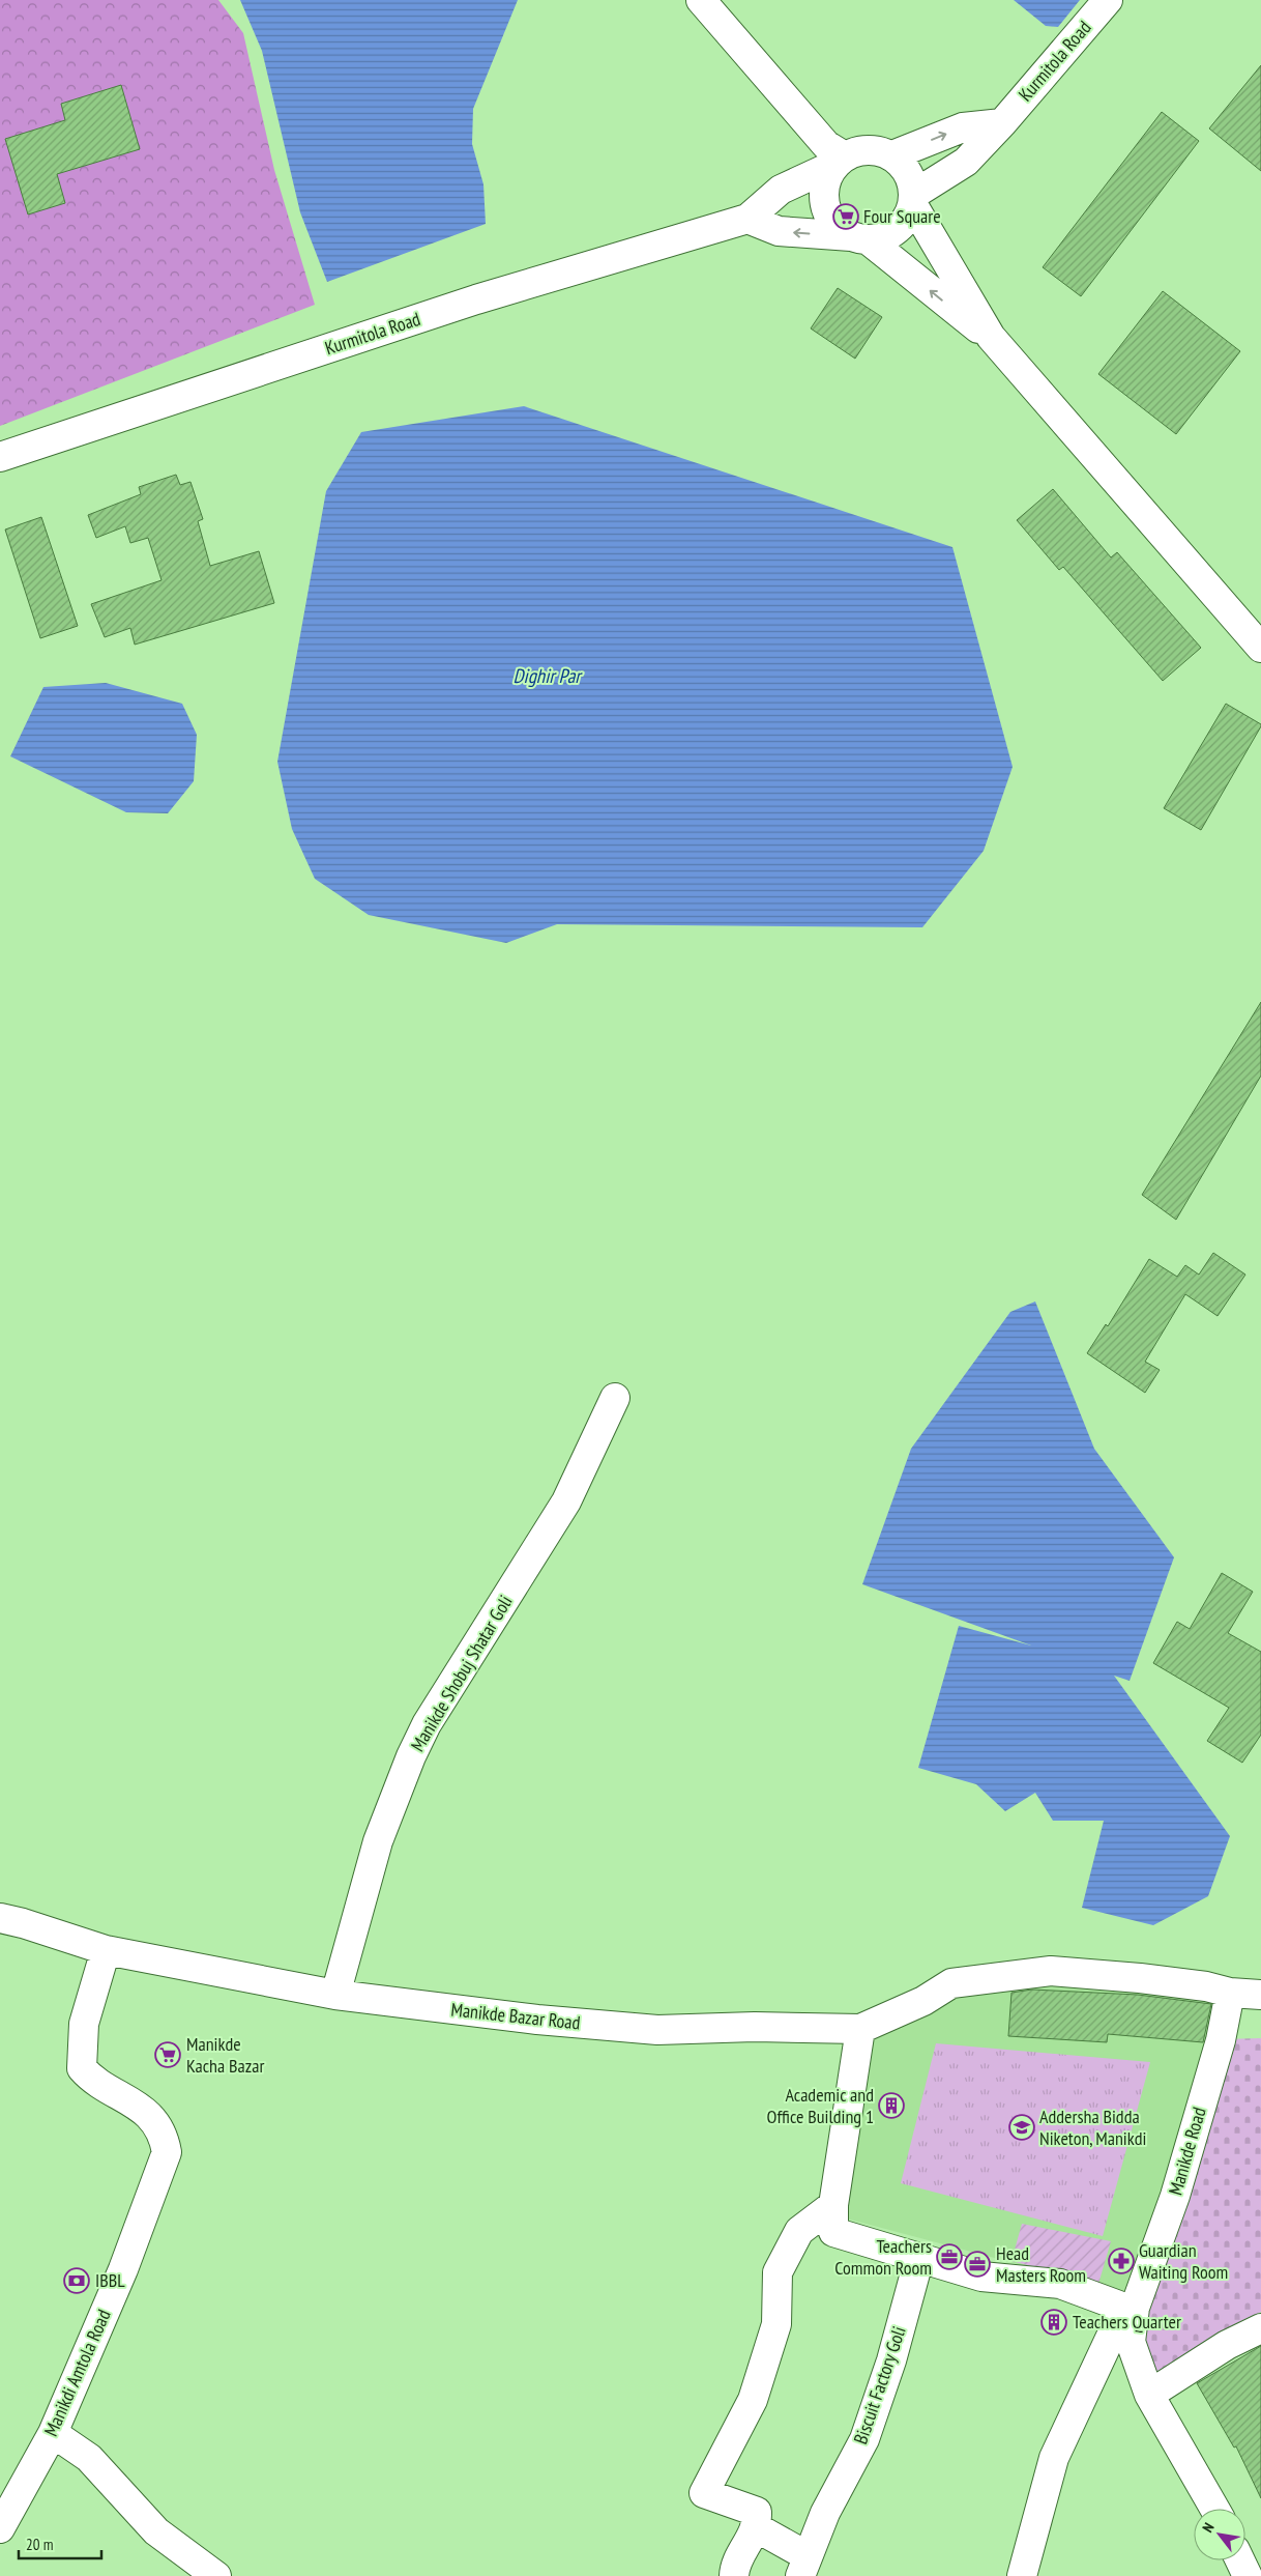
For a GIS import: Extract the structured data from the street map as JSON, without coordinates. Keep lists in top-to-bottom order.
{
  "streets": {
    "street": [
      "Kurmitola Road",
      "Manikde Shobuj Shatar Goli",
      "Manikde Bazar Road",
      "Manikde Road",
      "Manikdi Amtola Road",
      "Biscuit Factory Goli"
    ]
  },
  "crossings": [
    ["Manikde Shobuj Shatar Goli", "Manikde Bazar Road"],
    ["Manikde Bazar Road", "Manikde Road"],
    ["Manikde Bazar Road", "Manikdi Amtola Road"]
  ],
  "water": ["Dighir Par"],
  "places": {
    "supermarket": ["Four Square", "Manikde Kacha Bazar"],
    "building": ["Academic and Office Building 1", "Teachers Quarter"],
    "school or university": ["Addersha Bidda Niketon, Manikdi"],
    "office": ["Teachers Common Room", "Head Masters Room"],
    "pharmacy": ["Guardian Waiting Room"],
    "bank": ["IBBL"]
  },
  "scale_bar": "20 m",
  "north": "top left"
}
